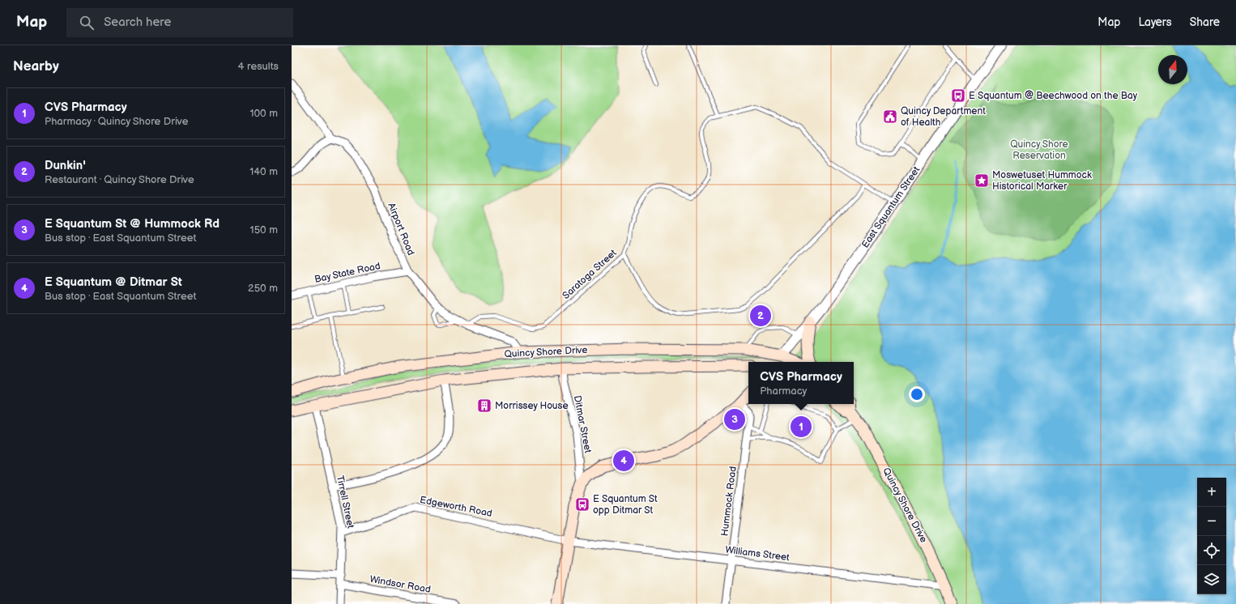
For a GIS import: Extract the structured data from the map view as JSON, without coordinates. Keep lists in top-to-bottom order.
{
  "streets": {
    "main road": ["Quincy Shore Drive"],
    "street": [
      "East Squantum Street",
      "Airport Road",
      "Bay State Road",
      "Ditmar Street",
      "Hummock Road",
      "Tirrell Street",
      "Edgeworth Road",
      "Williams Street",
      "Windsor Road"
    ],
    "lane": ["Saratoga Street"]
  },
  "crossings": [
    ["East Squantum Street", "Quincy Shore Drive"],
    ["Airport Road", "Bay State Road"],
    ["Airport Road", "Saratoga Street"],
    ["Airport Road", "Quincy Shore Drive"],
    ["Quincy Shore Drive", "Ditmar Street"],
    ["Quincy Shore Drive", "Tirrell Street"],
    ["Quincy Shore Drive", "Williams Street"],
    ["Hummock Road", "Williams Street"],
    ["Tirrell Street", "Edgeworth Road"],
    ["Tirrell Street", "Windsor Road"],
    ["Edgeworth Road", "Williams Street"]
  ],
  "parks": ["Quincy Shore Reservation"],
  "places": {
    "bus stop": ["E Squantum @ Beechwood on the Bay", "E Squantum St opp Ditmar St"],
    "public building": ["Quincy Department of Health"],
    "place": ["Moswetuset Hummock Historical Marker"],
    "building": ["Morrissey House"]
  },
  "north": "top",
  "page": {
    "header": "Map",
    "search": "Search here",
    "nav": ["Map", "Layers", "Share"],
    "heading": ["Nearby", "4 results"],
    "list": [
      {
        "mark": "1",
        "name": "CVS Pharmacy",
        "note": "Pharmacy · Quincy Shore Drive",
        "value": "100 m"
      },
      {
        "mark": "2",
        "name": "Dunkin'",
        "note": "Restaurant · Quincy Shore Drive",
        "value": "140 m"
      },
      {
        "mark": "3",
        "name": "E Squantum St @ Hummock Rd",
        "note": "Bus stop · East Squantum Street",
        "value": "150 m"
      },
      {
        "mark": "4",
        "name": "E Squantum @ Ditmar St",
        "note": "Bus stop · East Squantum Street",
        "value": "250 m"
      }
    ],
    "pins": [
      "2",
      "3",
      "1",
      "4"
    ],
    "popup": ["CVS Pharmacy", "Pharmacy"],
    "map_buttons": ["+", "−"]
  }
}
